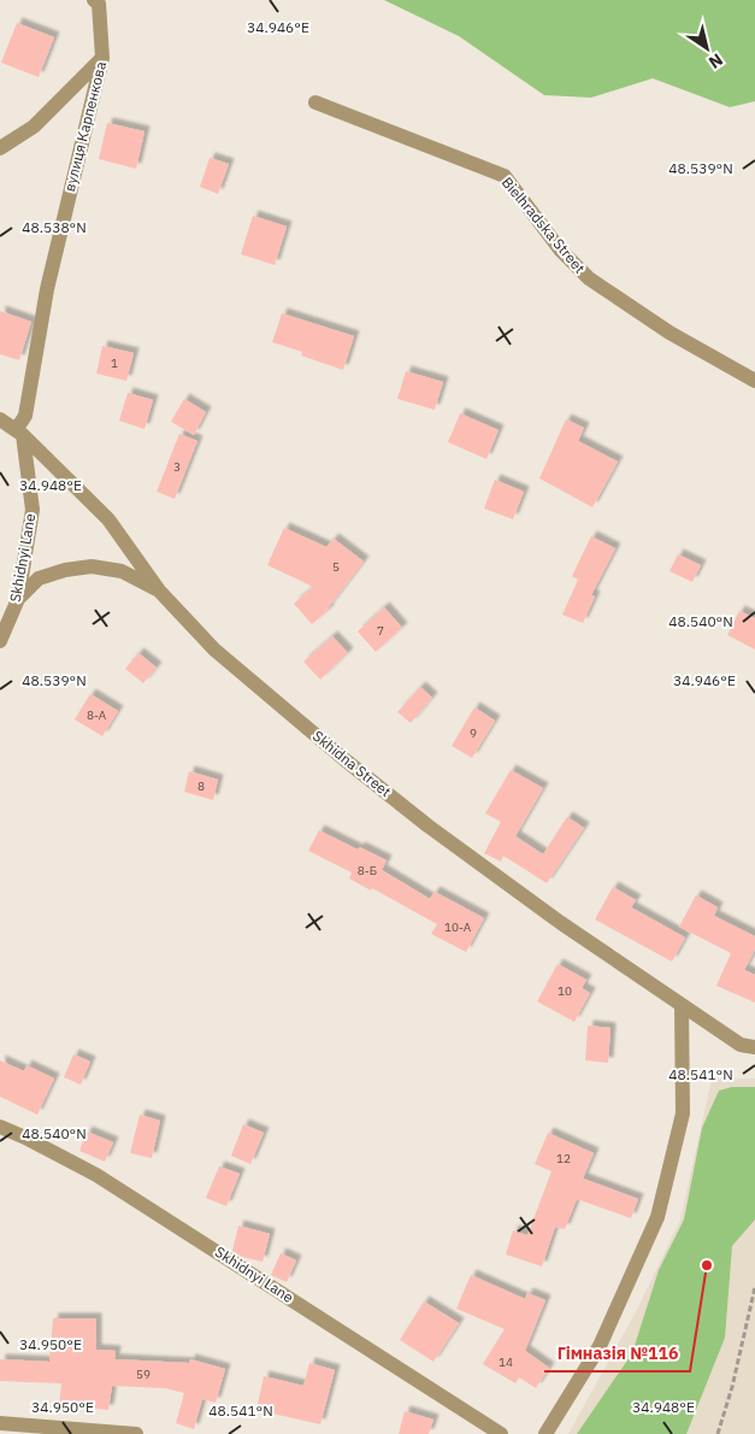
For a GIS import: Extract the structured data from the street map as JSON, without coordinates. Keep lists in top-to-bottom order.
{
  "streets": {
    "street": [
      "вулиця Карпенкова",
      "Bielhradska Street",
      "Skhidnyi Lane",
      "Skhidna Street"
    ]
  },
  "crossings": [
    ["вулиця Карпенкова", "Skhidnyi Lane"],
    ["вулиця Карпенкова", "Skhidna Street"],
    ["Skhidnyi Lane", "Skhidna Street"]
  ],
  "places": ["Гімназія №116"],
  "house_numbers": [
    "1",
    "3",
    "5",
    "7",
    "8-А",
    "9",
    "8",
    "8-Б",
    "10-А",
    "10",
    "12",
    "14",
    "59"
  ],
  "north": "bottom right",
  "coordinates": [
    "34.946°E",
    "48.539°N",
    "48.538°N",
    "34.948°E",
    "48.540°N",
    "48.541°N",
    "34.950°E"
  ]
}
